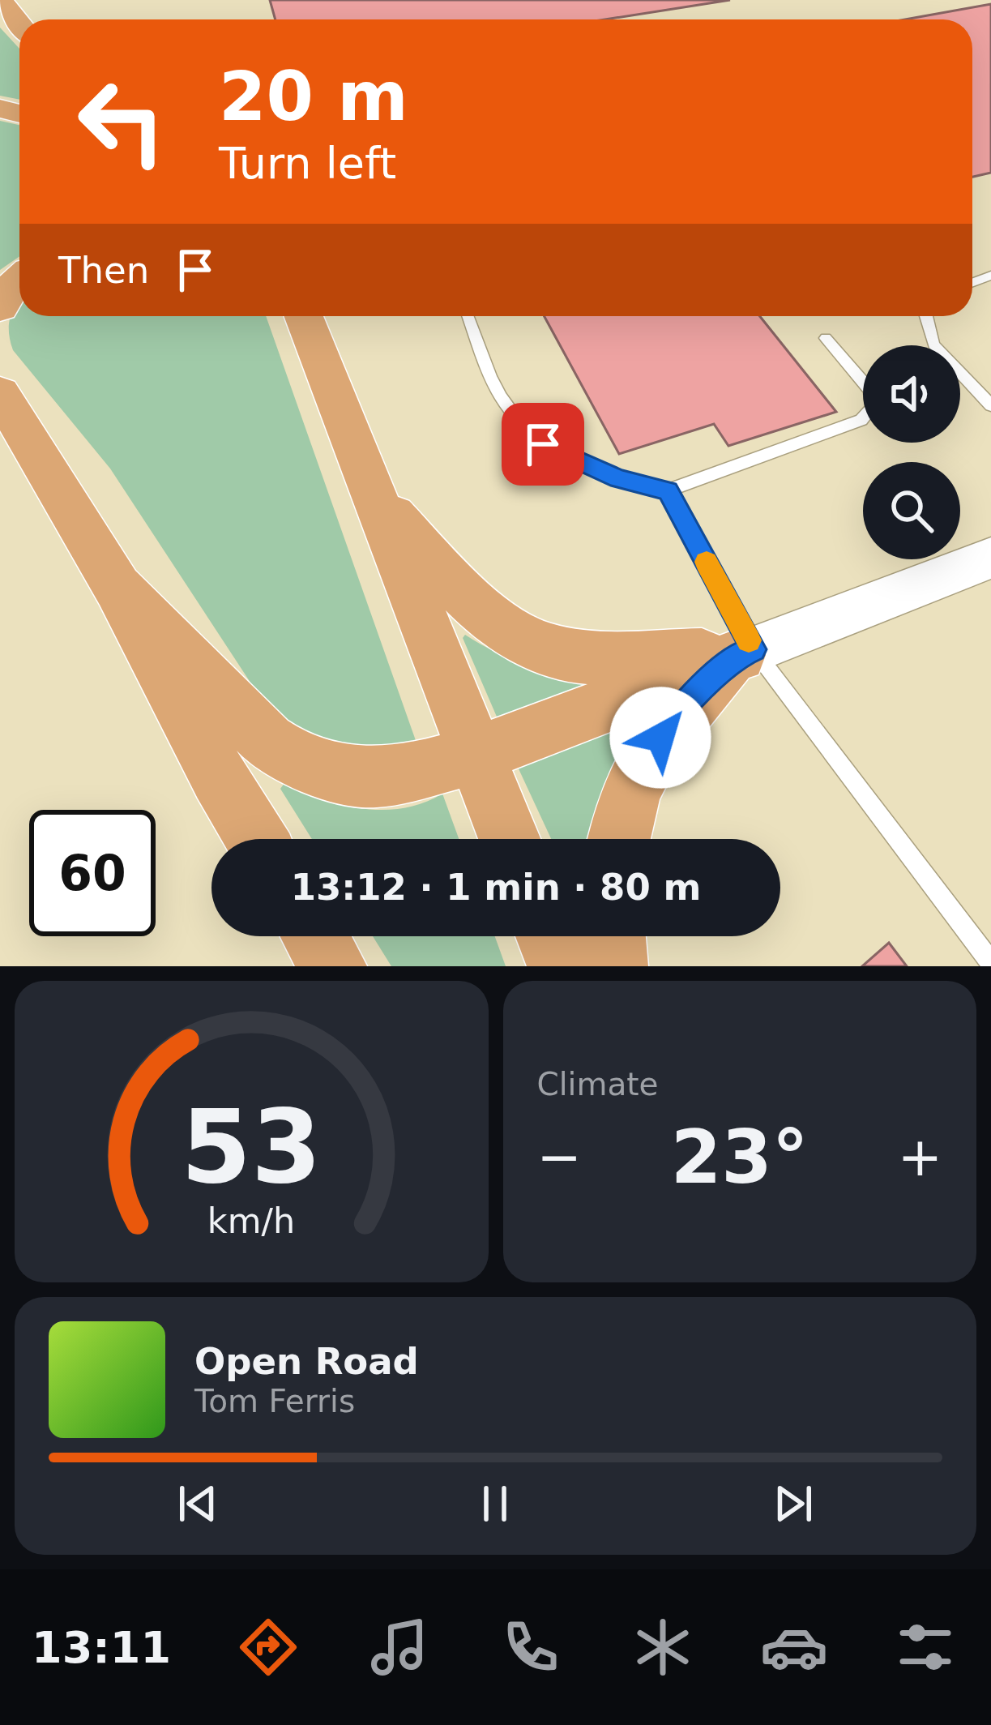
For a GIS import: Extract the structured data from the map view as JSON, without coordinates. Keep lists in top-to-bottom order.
{
  "page": {
    "turn": ["20 m", "Turn left"],
    "then": "Then",
    "limit": "60",
    "trip": "13:12 · 1 min · 80 m",
    "tile": "Climate",
    "heat": ["−", "23°", "+"],
    "song": ["Open Road", "Tom Ferris"],
    "tabs": "13:11",
    "gauge": ["53", "km/h"]
  }
}
